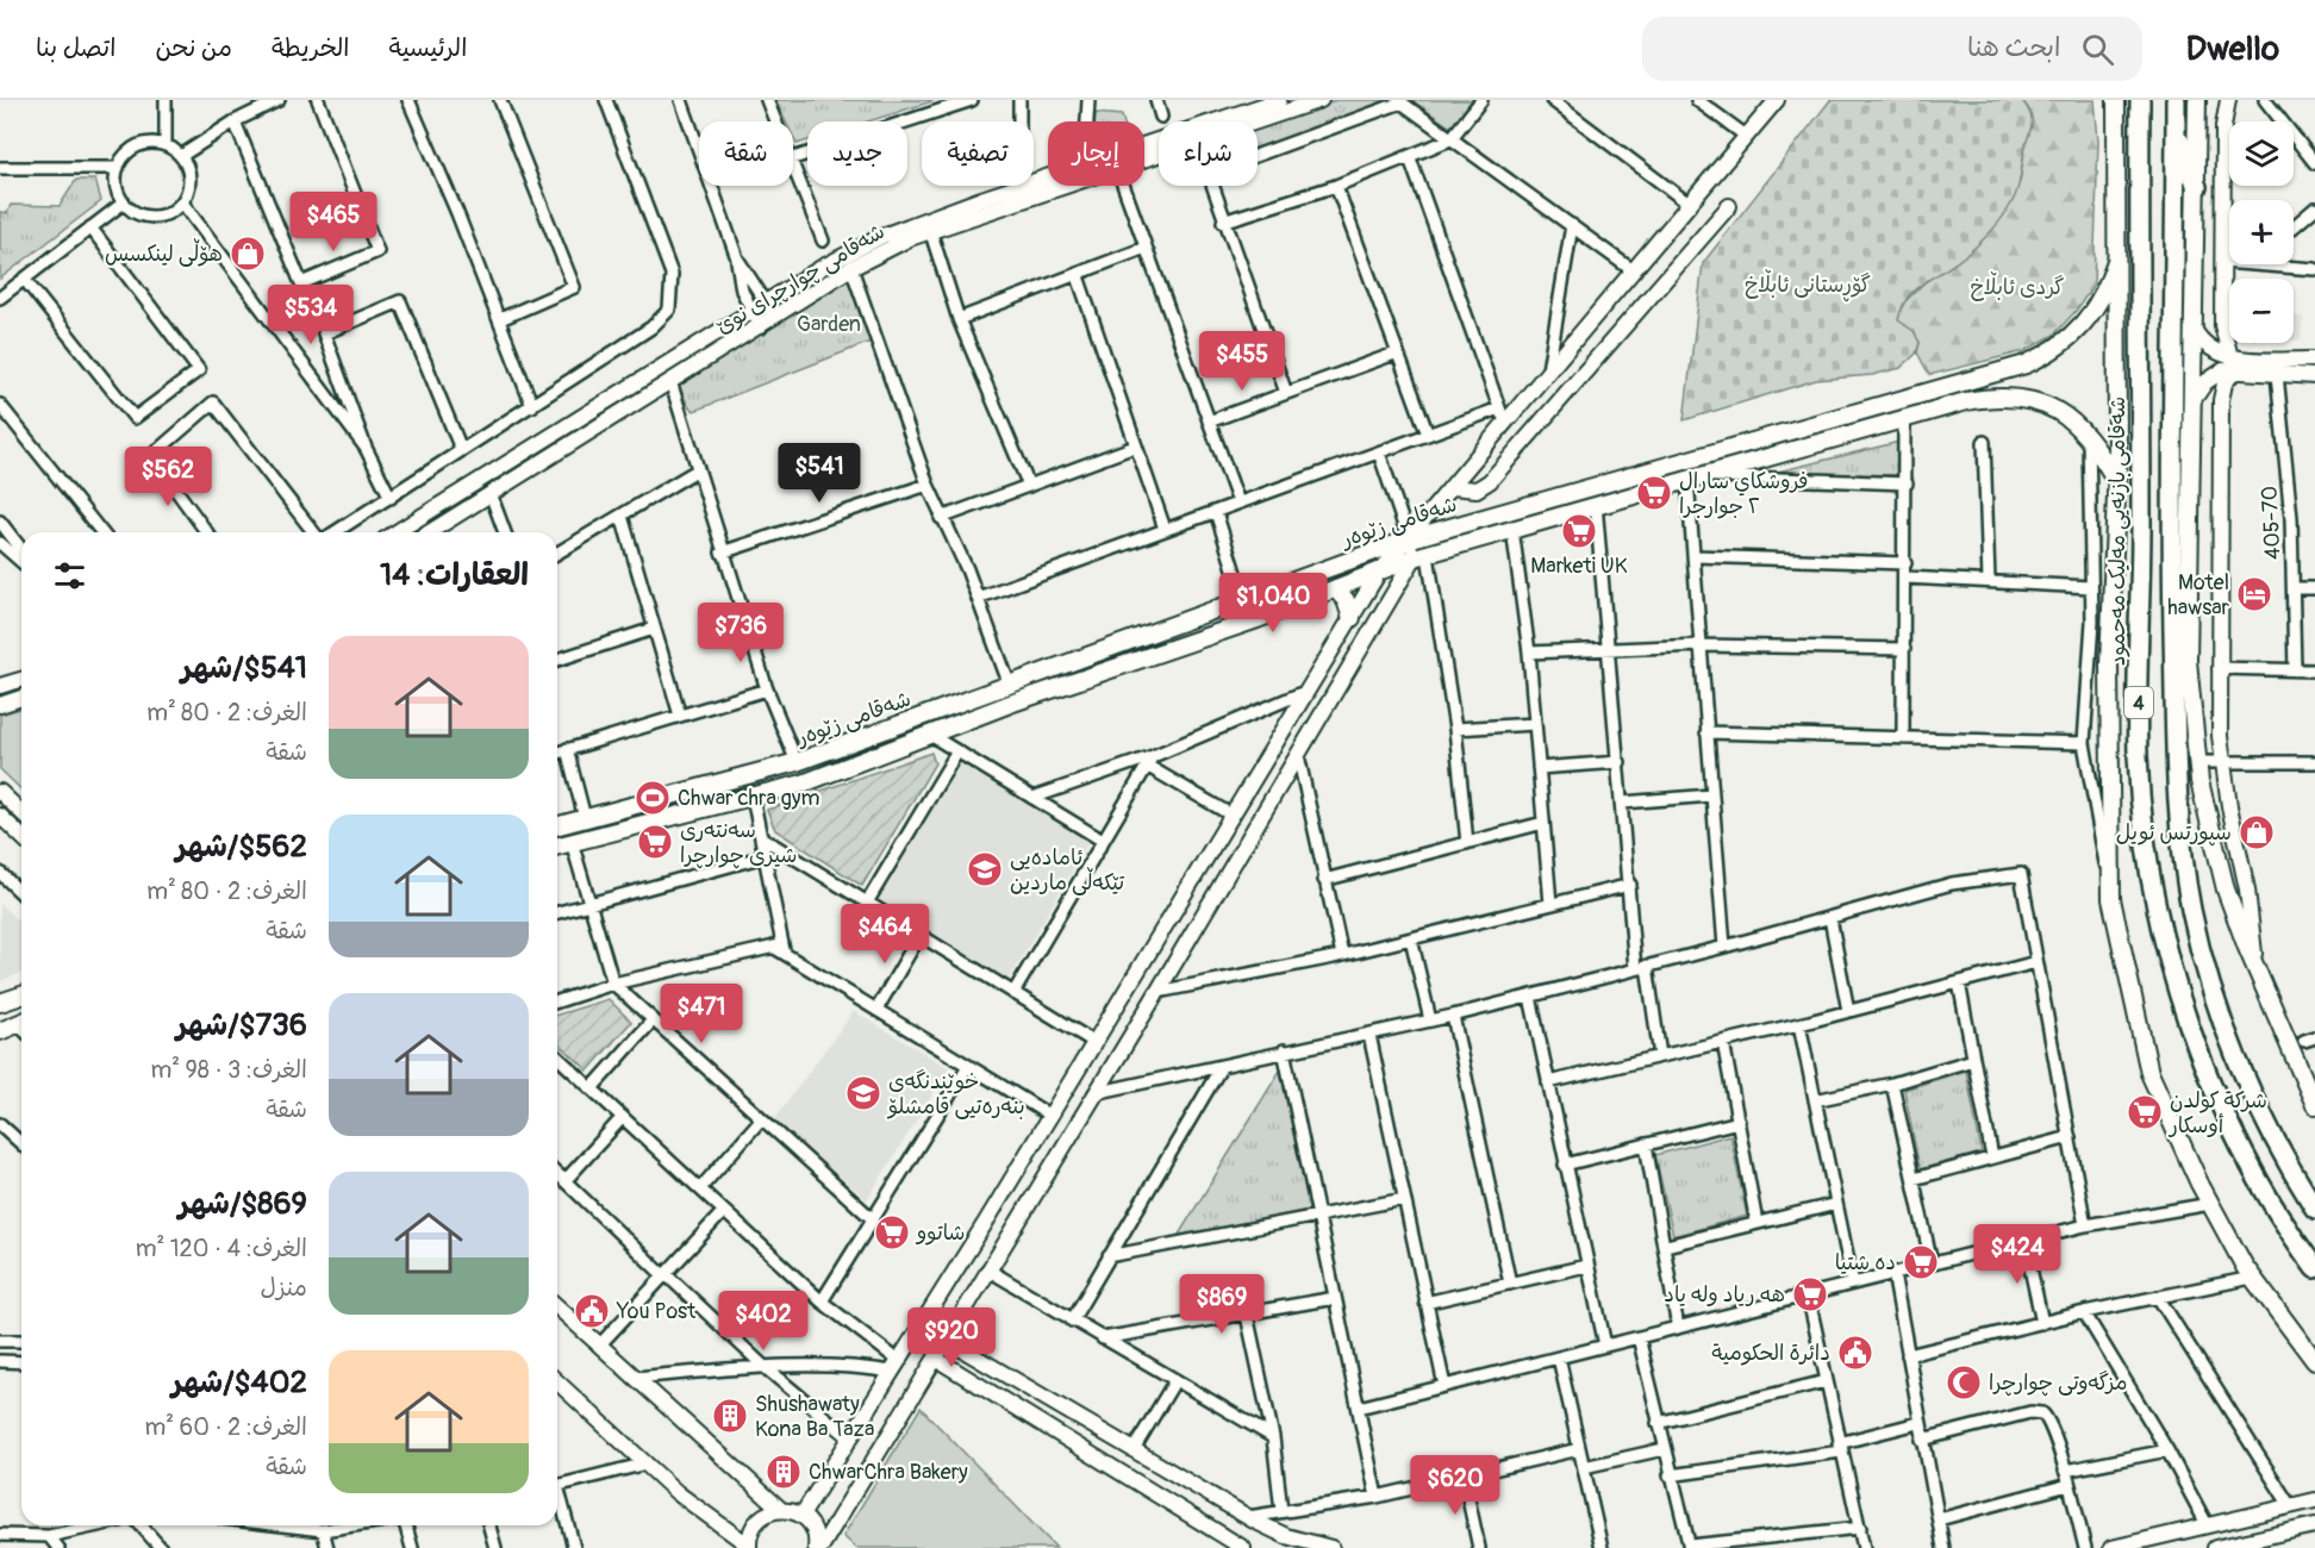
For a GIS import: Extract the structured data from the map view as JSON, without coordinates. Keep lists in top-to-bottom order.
{
  "streets": {
    "highway": ["شەقامی بازنەیی مەلیک مەحمود", "4"],
    "main road": ["شەقامی زێوەر"],
    "street": ["شەقامی چوارچرای نوێ", "405-70"]
  },
  "parks": ["گۆڕستانی ئابڵاخ", "گردی ئابڵاخ", "Garden"],
  "places": {
    "shop": ["ھۆڵی لینكسس", "سپورتس ئويل"],
    "supermarket": [
      "فروشكاي سارال ٢ جوارجرا",
      "Marketi UK",
      "سەنتەری شیری چوارچرا",
      "شرکة کولدن أوسکار",
      "شاتوو",
      "ده شتيا",
      "هه رياد وله ياد"
    ],
    "hotel": ["Motel hawsar"],
    "sports": ["Chwar chra gym"],
    "school or university": ["ئامادەیی تێکەڵی ماردین", "خوێندنگەی بنەرەتیی قامشلۆ"],
    "public building": ["You Post", "دائرة الحكومية"],
    "mosque": ["مزگەوتی چوارچرا"],
    "building": ["Shushawaty Kona Ba Taza", "ChwarChra Bakery"]
  },
  "page": {
    "header": "Dwello",
    "search": "ابحث هنا",
    "nav": [
      "الرئيسية",
      "الخريطة",
      "من نحن",
      "اتصل بنا"
    ],
    "map_buttons": ["+", "−"],
    "chip": [
      "شراء",
      "إيجار",
      "تصفية",
      "جديد",
      "شقة"
    ],
    "price": [
      "$465",
      "$534",
      "$455",
      "$541",
      "$562",
      "$1,040",
      "$736",
      "$464",
      "$471",
      "$424",
      "$869",
      "$402",
      "$920",
      "$620"
    ],
    "heading": "العقارات: 14",
    "list": [
      {
        "name": "$541/شهر",
        "note": "الغرف: 2 · 80 m² · شقة"
      },
      {
        "name": "$562/شهر",
        "note": "الغرف: 2 · 80 m² · شقة"
      },
      {
        "name": "$736/شهر",
        "note": "الغرف: 3 · 98 m² · شقة"
      },
      {
        "name": "$869/شهر",
        "note": "الغرف: 4 · 120 m² · منزل"
      },
      {
        "name": "$402/شهر",
        "note": "الغرف: 2 · 60 m² · شقة"
      }
    ]
  }
}
